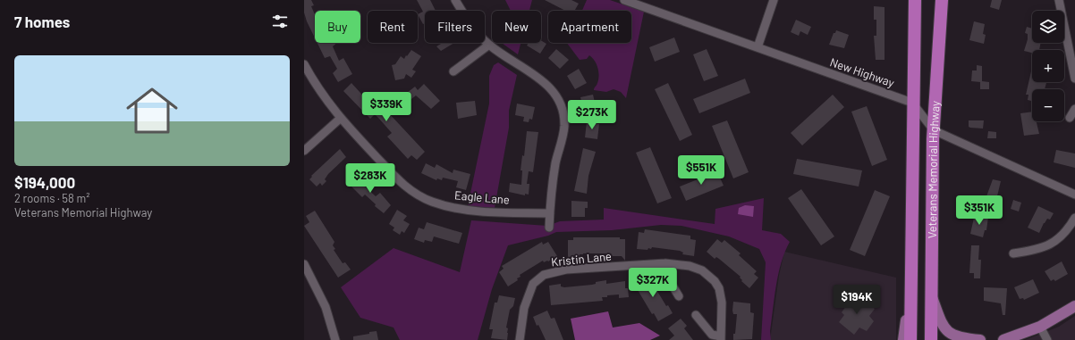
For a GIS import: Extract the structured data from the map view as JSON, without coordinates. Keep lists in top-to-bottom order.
{
  "streets": {
    "highway": ["Veterans Memorial Highway"],
    "street": ["New Highway", "Eagle Lane", "Kristin Lane"]
  },
  "crossings": [
    ["New Highway", "Veterans Memorial Highway"]
  ],
  "page": {
    "heading": "7 homes",
    "map_buttons": ["+", "−"],
    "chip": [
      "Buy",
      "Rent",
      "Filters",
      "New",
      "Apartment"
    ],
    "list": [
      {
        "name": "$194,000",
        "note": "2 rooms · 58 m² · Veterans Memorial Highway"
      }
    ],
    "price": [
      "$339K",
      "$273K",
      "$551K",
      "$283K",
      "$351K",
      "$327K",
      "$194K"
    ]
  }
}
